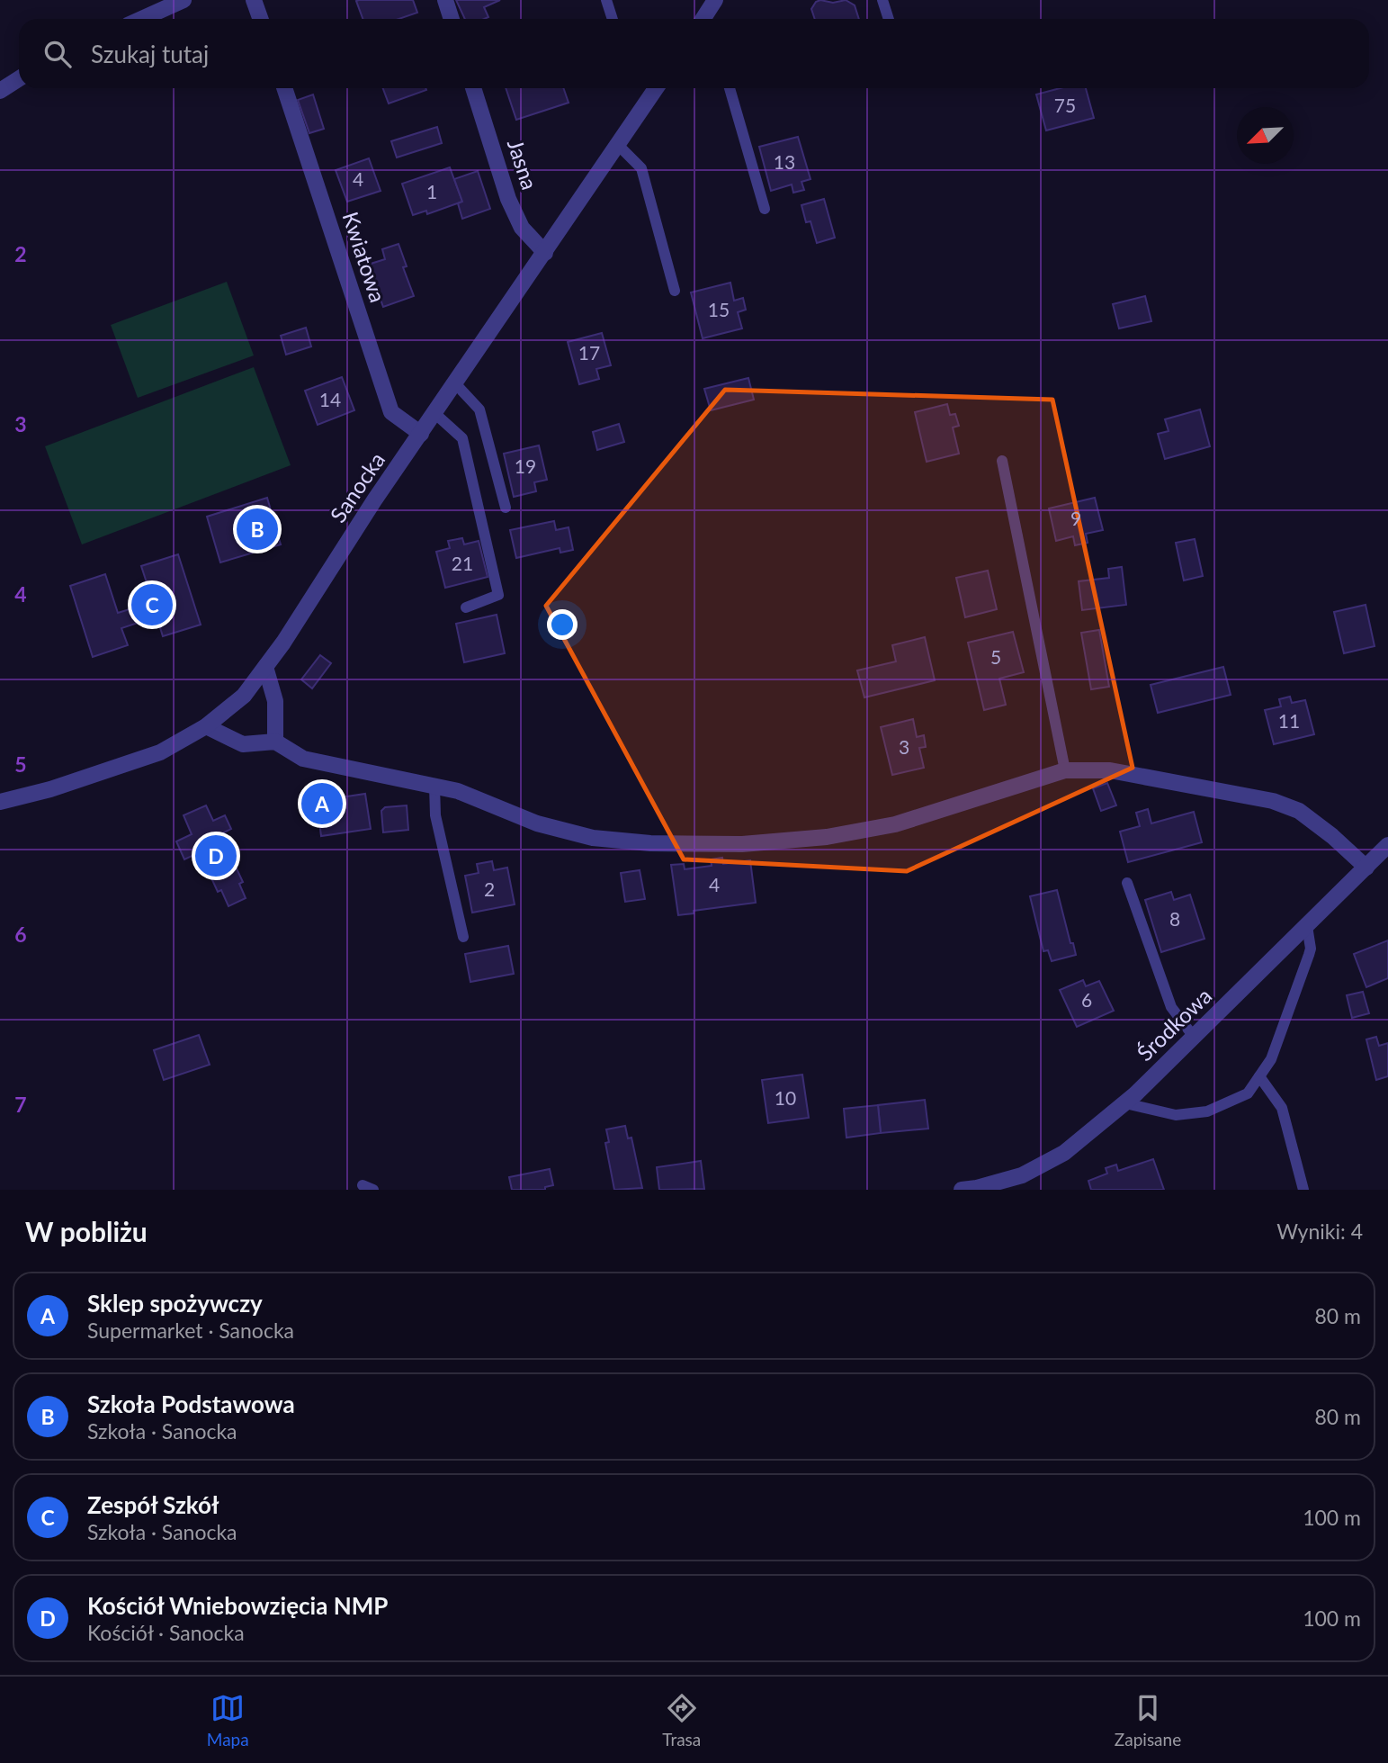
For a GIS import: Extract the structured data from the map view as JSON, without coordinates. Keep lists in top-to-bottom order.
{
  "streets": {
    "street": [
      "Jasna",
      "Kwiatowa",
      "Sanocka",
      "Środkowa"
    ]
  },
  "crossings": [
    ["Jasna", "Sanocka"],
    ["Kwiatowa", "Sanocka"]
  ],
  "house_numbers": [
    "75",
    "13",
    "4",
    "1",
    "15",
    "17",
    "14",
    "19",
    "9",
    "21",
    "5",
    "11",
    "3",
    "4",
    "2",
    "8",
    "6",
    "10"
  ],
  "north": "bottom left",
  "page": {
    "search": "Szukaj tutaj",
    "pins": [
      "B",
      "C",
      "A",
      "D"
    ],
    "heading": ["W pobliżu", "Wyniki: 4"],
    "list": [
      {
        "mark": "A",
        "name": "Sklep spożywczy",
        "note": "Supermarket · Sanocka",
        "value": "80 m"
      },
      {
        "mark": "B",
        "name": "Szkoła Podstawowa",
        "note": "Szkoła · Sanocka",
        "value": "80 m"
      },
      {
        "mark": "C",
        "name": "Zespół Szkół",
        "note": "Szkoła · Sanocka",
        "value": "100 m"
      },
      {
        "mark": "D",
        "name": "Kościół Wniebowzięcia NMP",
        "note": "Kościół · Sanocka",
        "value": "100 m"
      }
    ],
    "nav": ["Mapa", "Trasa", "Zapisane"]
  },
  "grid": {
    "rows": [
      "2",
      "3",
      "4",
      "5",
      "6",
      "7"
    ]
  }
}
